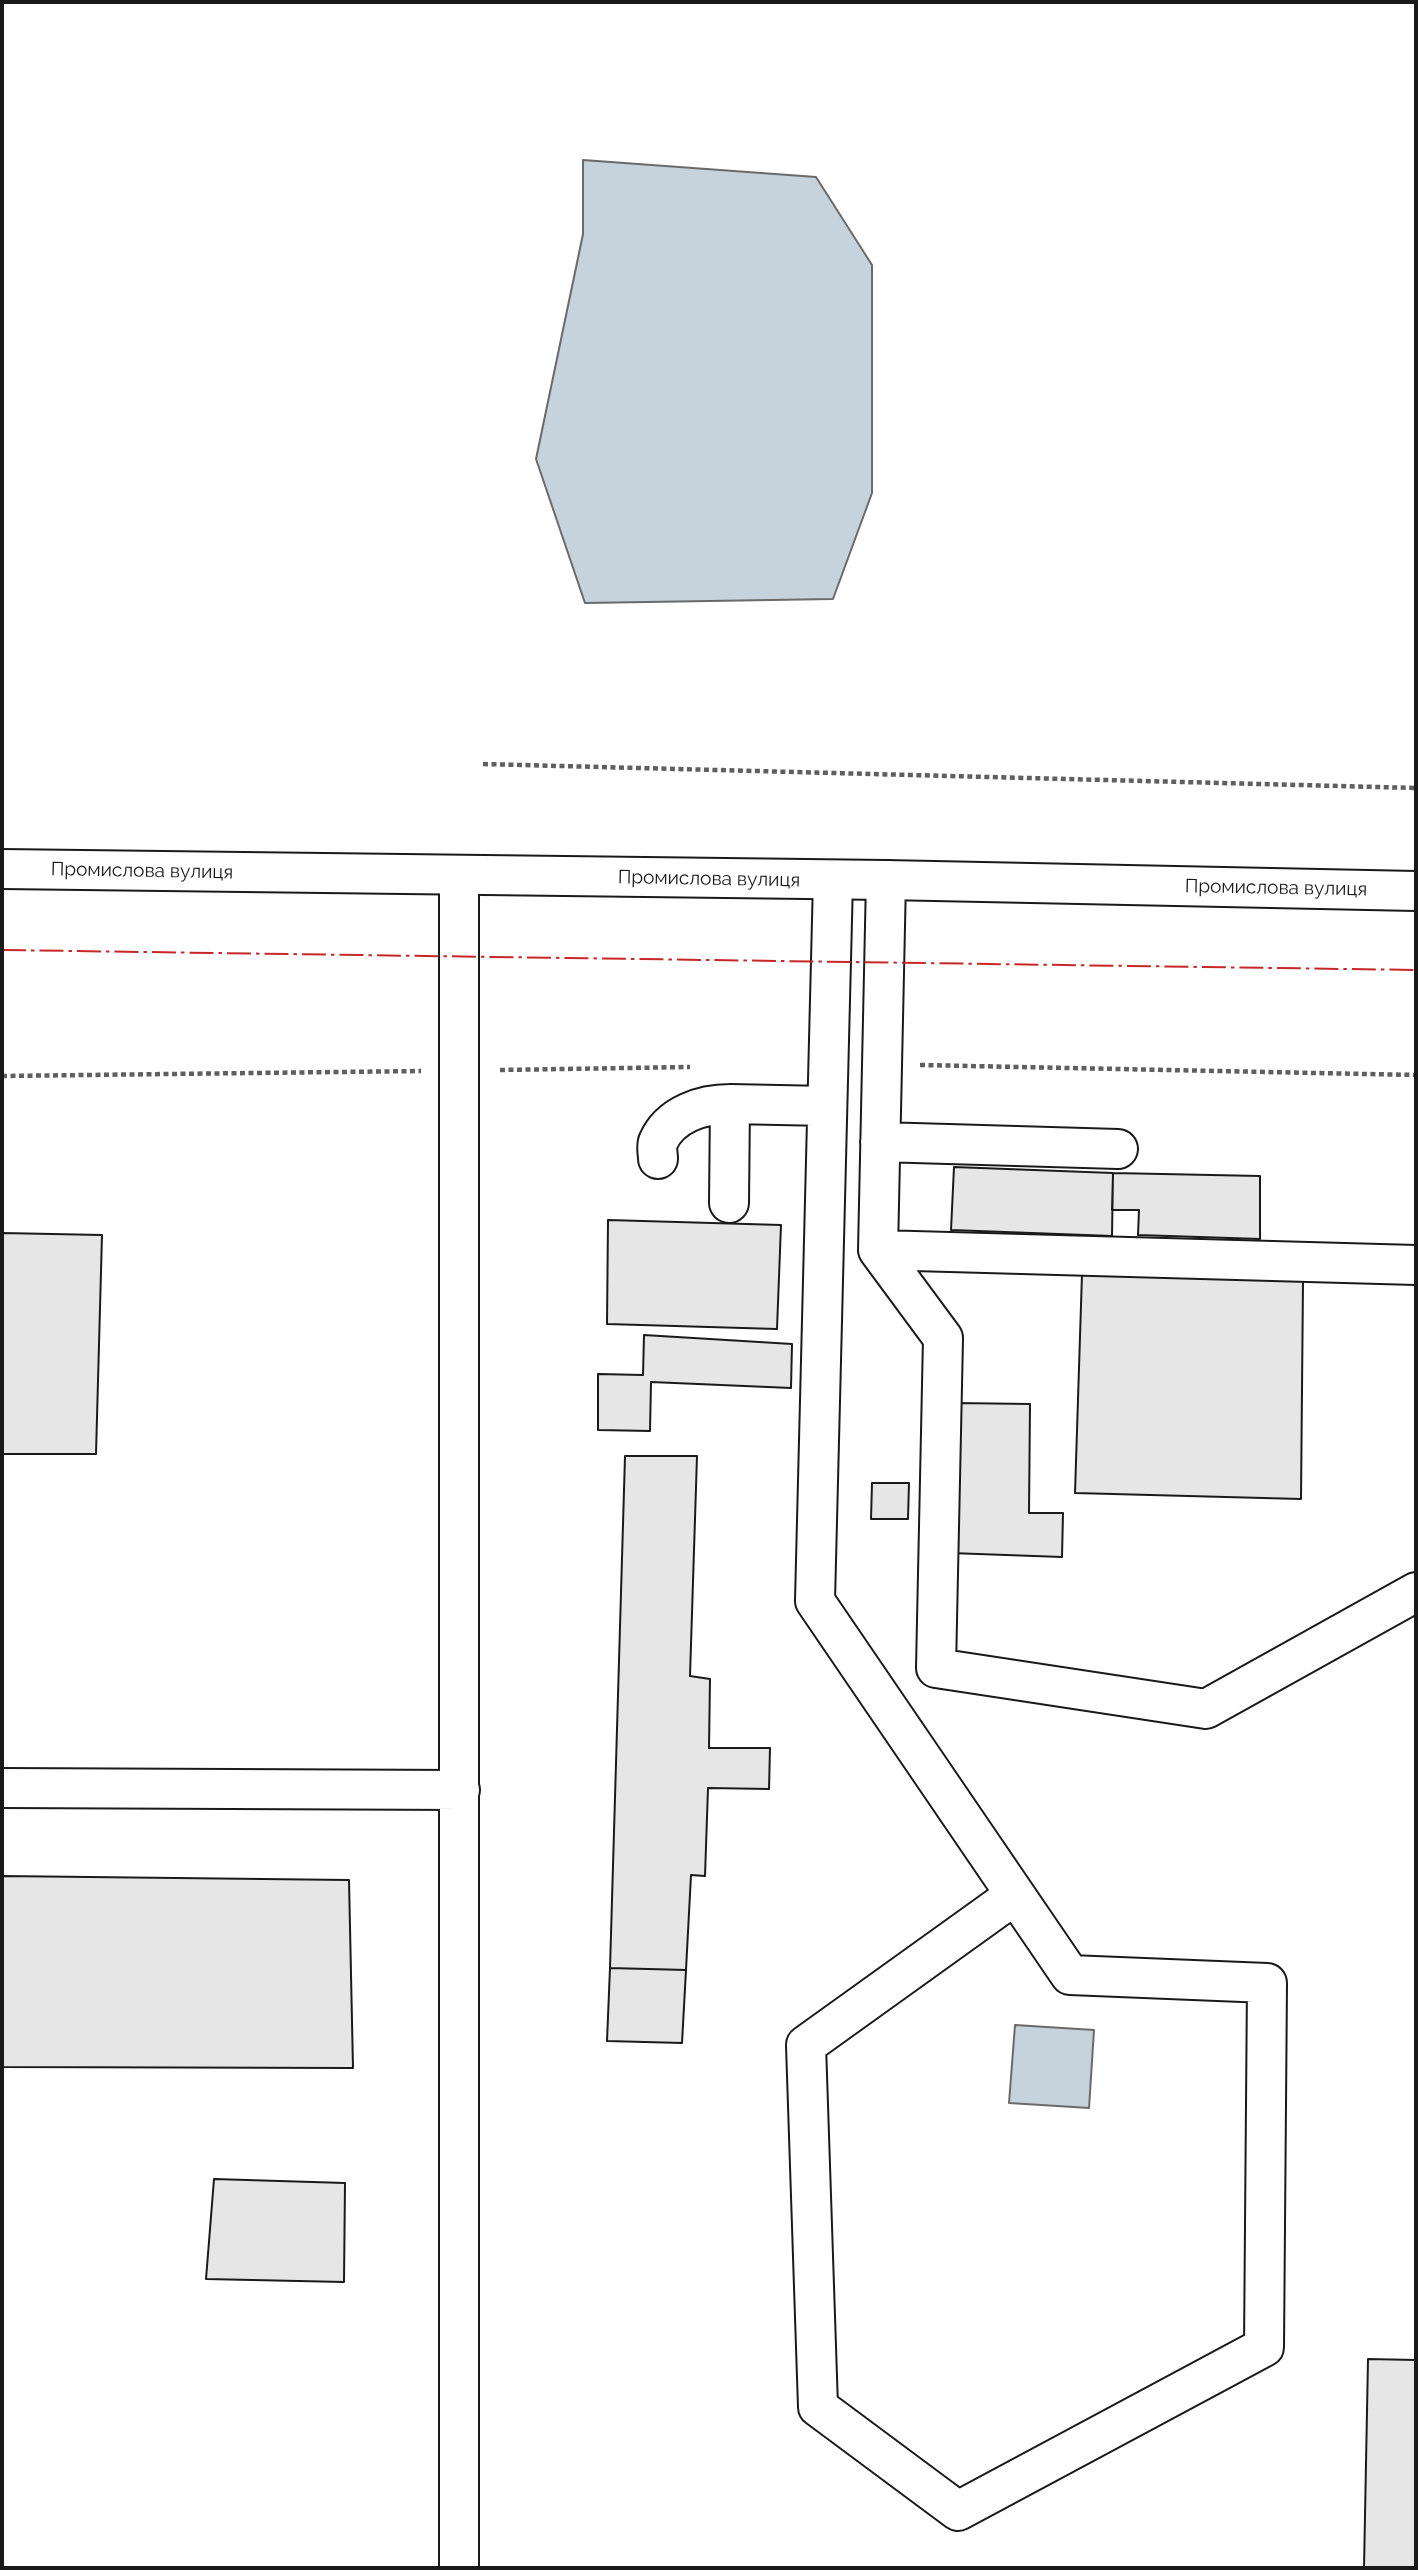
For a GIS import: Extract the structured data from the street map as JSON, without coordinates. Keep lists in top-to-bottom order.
{
  "streets": {
    "main road": ["Промислова вулиця"]
  }
}
